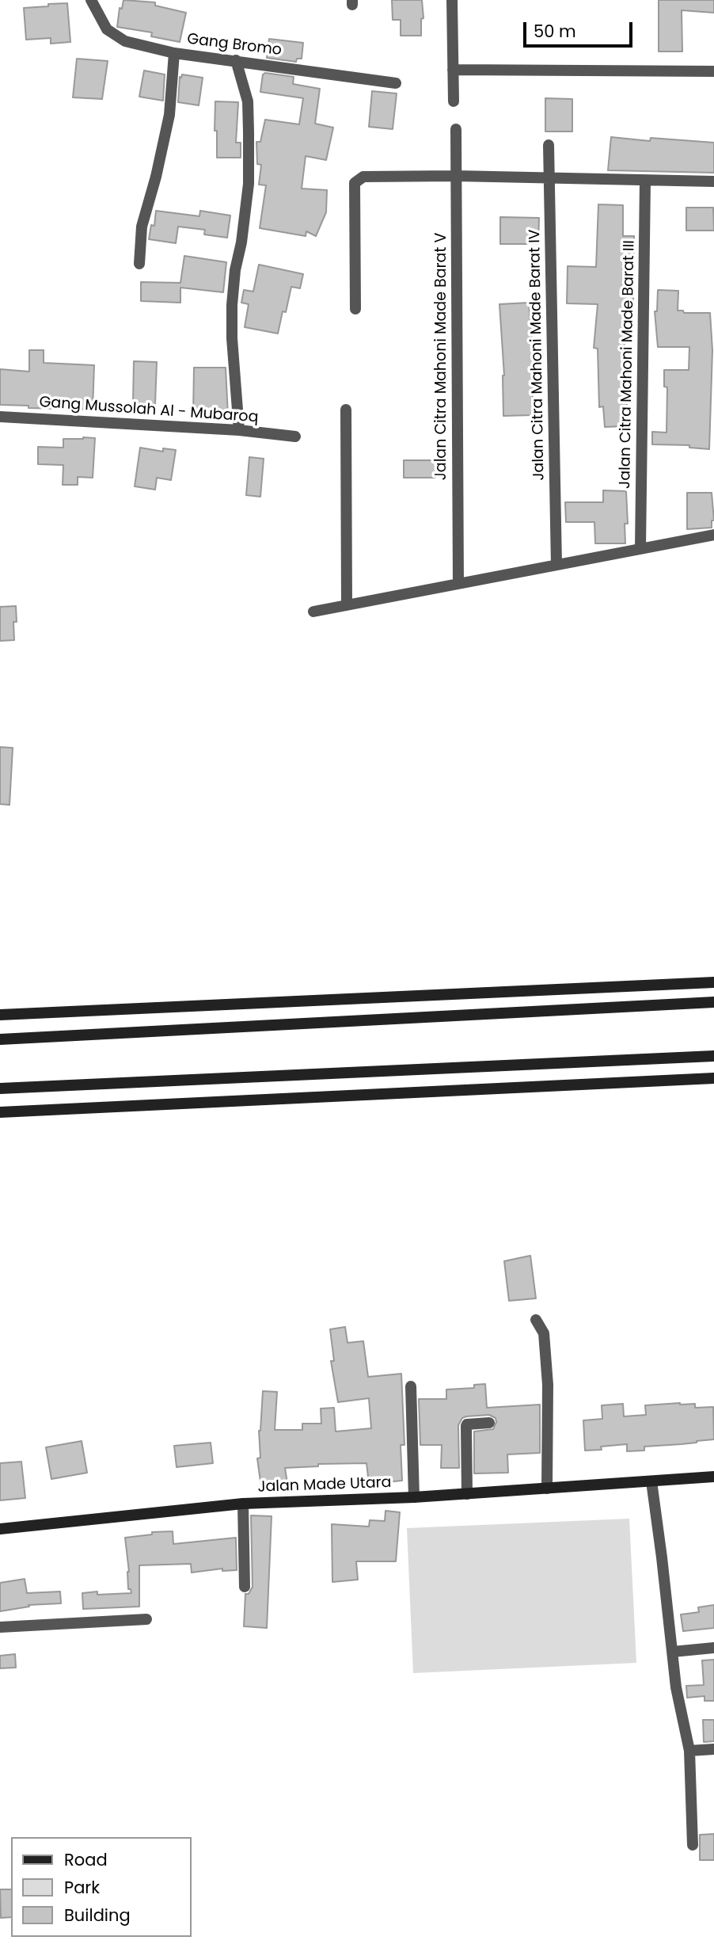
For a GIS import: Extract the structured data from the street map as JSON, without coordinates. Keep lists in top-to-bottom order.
{
  "streets": {
    "main road": ["Jalan Made Utara"],
    "street": [
      "Gang Bromo",
      "Jalan Citra Mahoni Made Barat IV",
      "Jalan Citra Mahoni Made Barat V",
      "Jalan Citra Mahoni Made Barat III",
      "Gang Mussolah Al - Mubaroq"
    ]
  },
  "legend": ["Road", "Park", "Building"],
  "scale_bar": "50 m"
}
